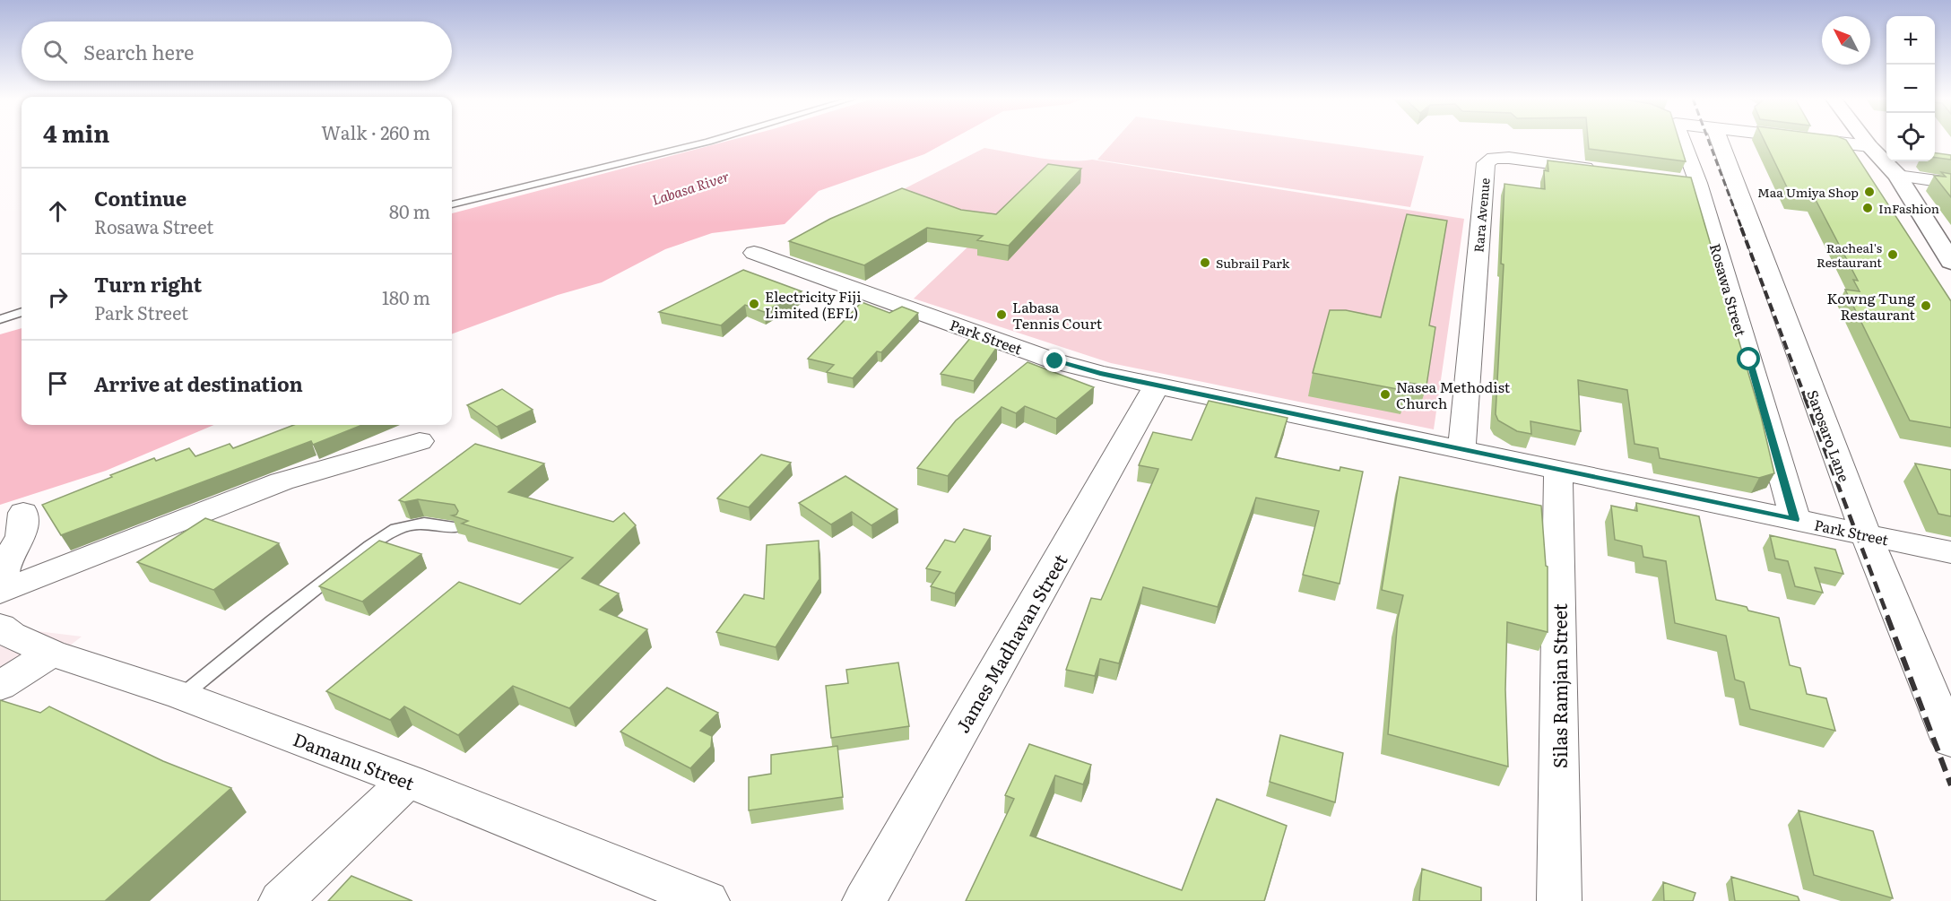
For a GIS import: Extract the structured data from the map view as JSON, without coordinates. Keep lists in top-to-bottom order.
{
  "streets": {
    "street": [
      "Rara Avenue",
      "Rosawa Street",
      "Park Street",
      "Sarosaro Lane",
      "James Madhavan Street",
      "Silas Ramjan Street",
      "Damanu Street"
    ]
  },
  "crossings": [
    ["Rara Avenue", "Park Street"],
    ["Rosawa Street", "Park Street"],
    ["Park Street", "Sarosaro Lane"],
    ["Park Street", "James Madhavan Street"],
    ["Park Street", "Silas Ramjan Street"]
  ],
  "water": ["Labasa River"],
  "places": [
    "Maa Umiya Shop",
    "InFashion",
    "Racheal's Restaurant",
    "Subrail Park",
    "Electricity Fiji Limited (EFL)",
    "Kowng Tung Restaurant",
    "Labasa Tennis Court",
    "Nasea Methodist Church"
  ],
  "north": "top left",
  "page": {
    "map_buttons": ["+", "−"],
    "search": "Search here",
    "heading": ["4 min", "Walk · 260 m"],
    "list": [
      ["Continue", "Rosawa Street", "80 m"],
      ["Turn right", "Park Street", "180 m"],
      "Arrive at destination"
    ]
  }
}
